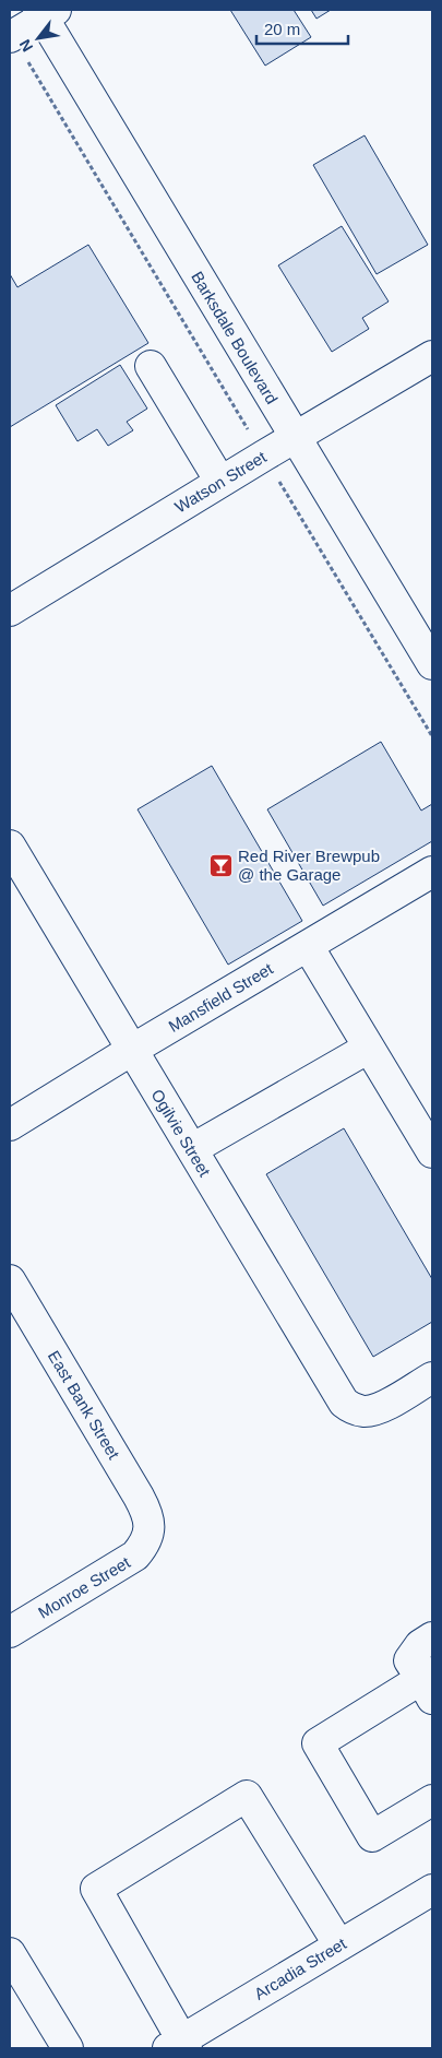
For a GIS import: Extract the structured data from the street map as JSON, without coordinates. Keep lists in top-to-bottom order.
{
  "streets": {
    "street": [
      "Barksdale Boulevard",
      "Watson Street",
      "Mansfield Street",
      "Ogilvie Street",
      "East Bank Street",
      "Monroe Street",
      "Arcadia Street"
    ]
  },
  "crossings": [
    ["Barksdale Boulevard", "Watson Street"],
    ["Mansfield Street", "Ogilvie Street"],
    ["East Bank Street", "Monroe Street"]
  ],
  "places": {
    "bar": ["Red River Brewpub @ the Garage"]
  },
  "scale_bar": "20 m",
  "north": "bottom left"
}
